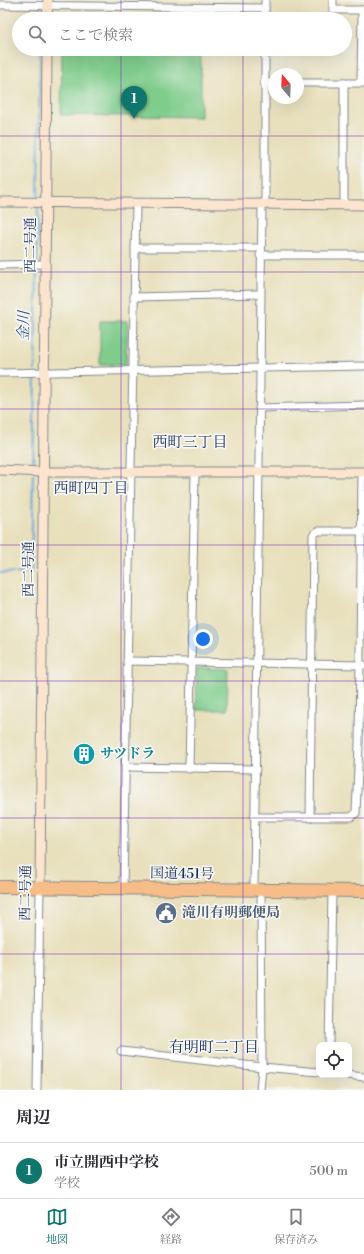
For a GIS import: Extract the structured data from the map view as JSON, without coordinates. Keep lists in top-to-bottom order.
{
  "streets": {
    "highway": ["国道451号"],
    "street": ["西二号通"]
  },
  "crossings": [
    ["西二号通", "国道451号"]
  ],
  "districts": ["西町三丁目", "西町四丁目", "有明町二丁目"],
  "water": ["金川"],
  "places": {
    "building": ["サツドラ"],
    "public building": ["滝川有明郵便局"]
  },
  "north": "top",
  "page": {
    "search": "ここで検索",
    "pins": "1",
    "heading": "周辺",
    "list": [
      {
        "mark": "1",
        "name": "市立開西中学校",
        "note": "学校",
        "value": "500 m"
      }
    ],
    "nav": ["地図", "経路", "保存済み"]
  }
}
